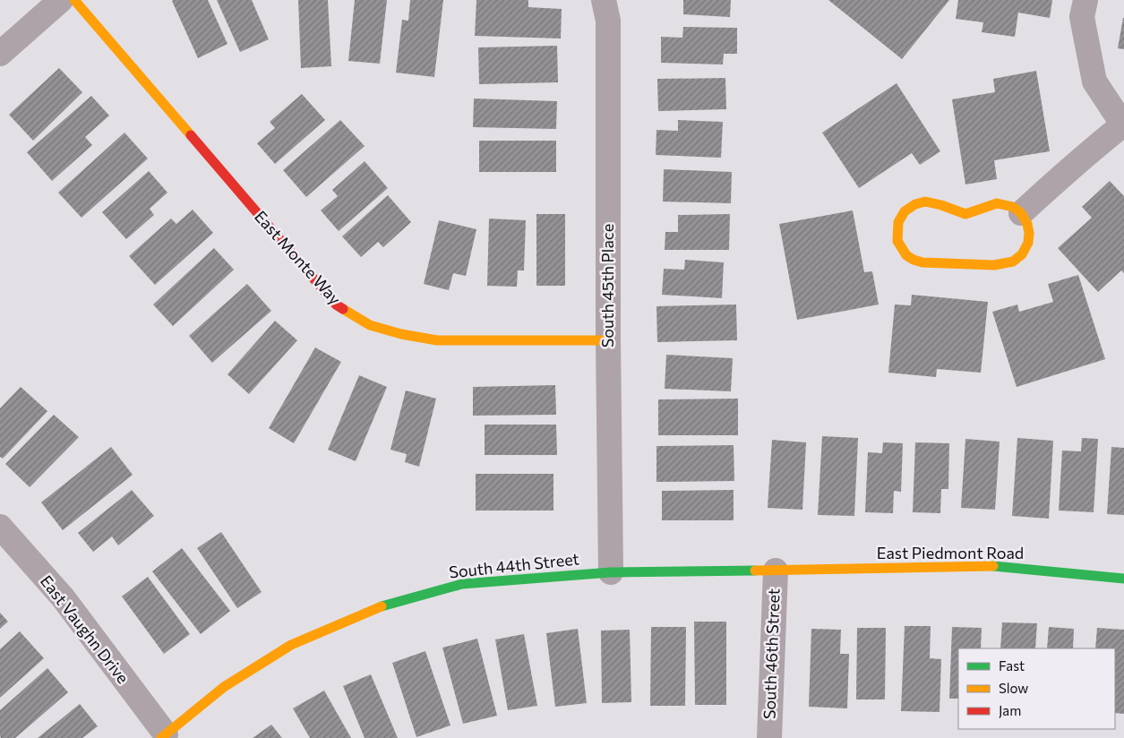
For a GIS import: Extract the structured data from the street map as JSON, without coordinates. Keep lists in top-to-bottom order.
{
  "streets": {
    "street": [
      "East Monte Way",
      "South 45th Place",
      "East Piedmont Road",
      "South 44th Street",
      "East Vaughn Drive",
      "South 46th Street"
    ]
  },
  "crossings": [
    ["East Monte Way", "South 45th Place"],
    ["South 45th Place", "South 44th Street"],
    ["East Piedmont Road", "South 44th Street"],
    ["East Piedmont Road", "South 46th Street"],
    ["South 44th Street", "East Vaughn Drive"],
    ["South 44th Street", "South 46th Street"]
  ],
  "legend": ["Fast", "Slow", "Jam"]
}
